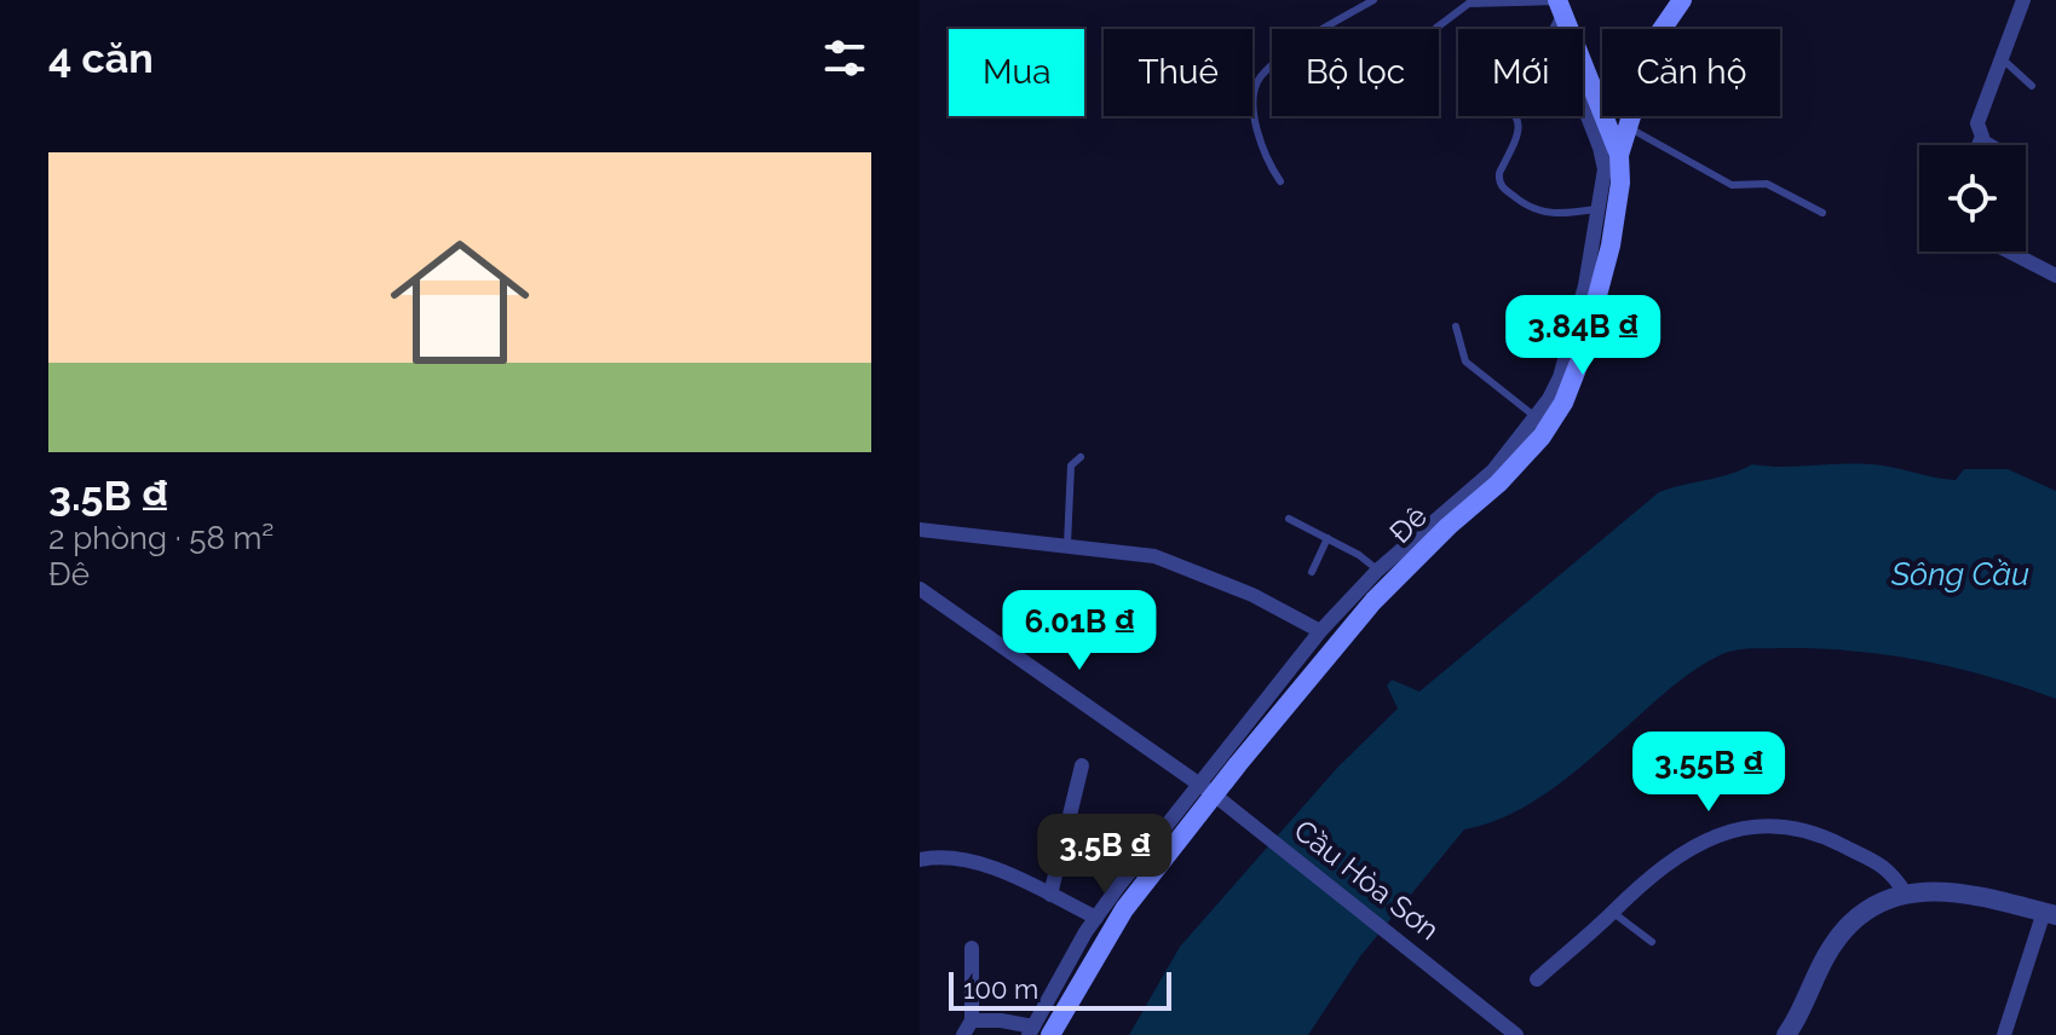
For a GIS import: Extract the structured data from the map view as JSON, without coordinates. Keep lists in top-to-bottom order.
{
  "streets": {
    "main road": ["Đê"],
    "street": ["Cầu Hòa Sơn"]
  },
  "crossings": [
    ["Đê", "Cầu Hòa Sơn"]
  ],
  "water": ["Sông Cầu"],
  "scale_bar": "100 m",
  "page": {
    "heading": "4 căn",
    "chip": [
      "Mua",
      "Thuê",
      "Bộ lọc",
      "Mới",
      "Căn hộ"
    ],
    "list": [
      {
        "name": "3.5B ₫",
        "note": "2 phòng · 58 m² · Đê"
      }
    ],
    "price": [
      "3.84B ₫",
      "6.01B ₫",
      "3.55B ₫",
      "3.5B ₫"
    ],
    "scale": "100 m"
  }
}
